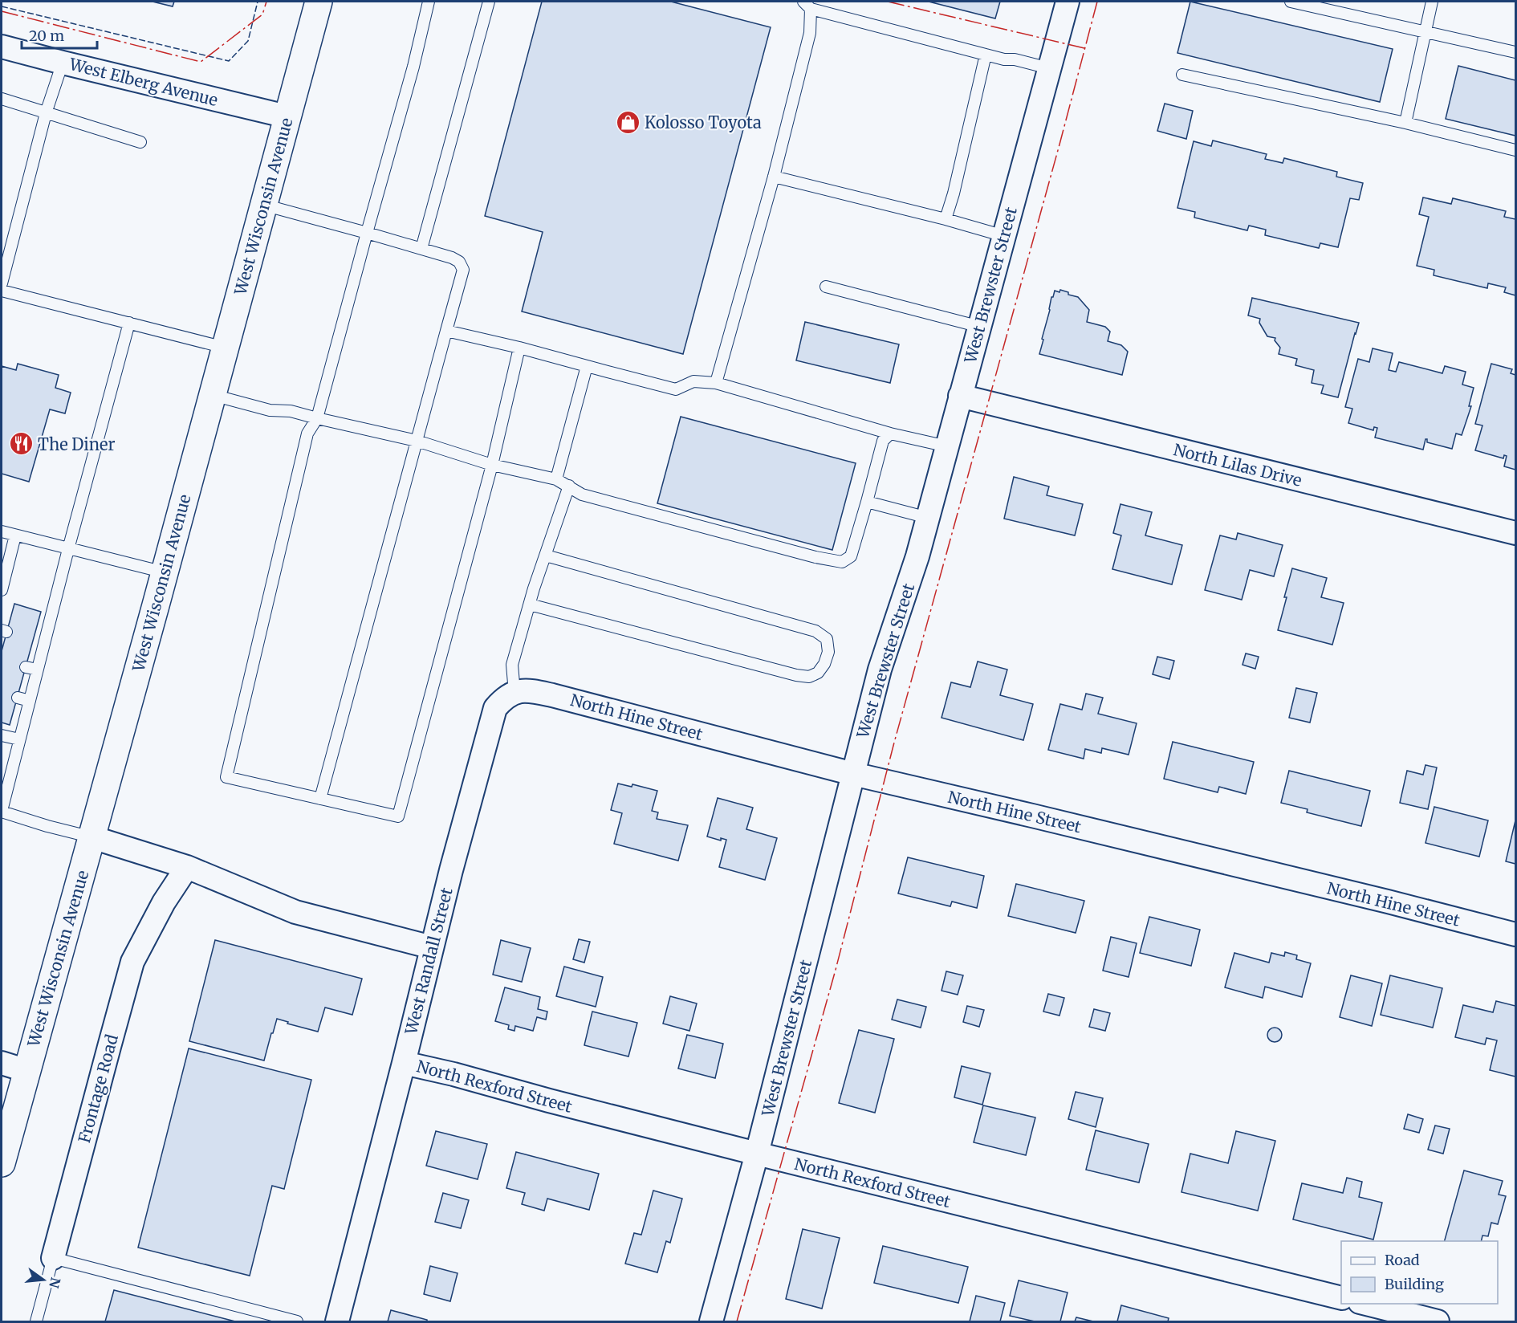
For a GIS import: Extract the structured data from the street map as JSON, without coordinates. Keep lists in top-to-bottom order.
{
  "streets": {
    "main road": ["West Wisconsin Avenue"],
    "street": [
      "West Elberg Avenue",
      "West Brewster Street",
      "North Lilas Drive",
      "North Hine Street",
      "West Randall Street",
      "North Rexford Street",
      "Frontage Road"
    ]
  },
  "crossings": [
    ["West Elberg Avenue", "West Wisconsin Avenue"],
    ["West Brewster Street", "North Lilas Drive"],
    ["West Brewster Street", "North Hine Street"],
    ["West Brewster Street", "North Rexford Street"],
    ["North Hine Street", "West Randall Street"],
    ["West Randall Street", "North Rexford Street"]
  ],
  "places": {
    "shop": ["Kolosso Toyota"],
    "restaurant": ["The Diner"]
  },
  "legend": ["Road", "Building"],
  "scale_bar": "20 m",
  "north": "right"
}
